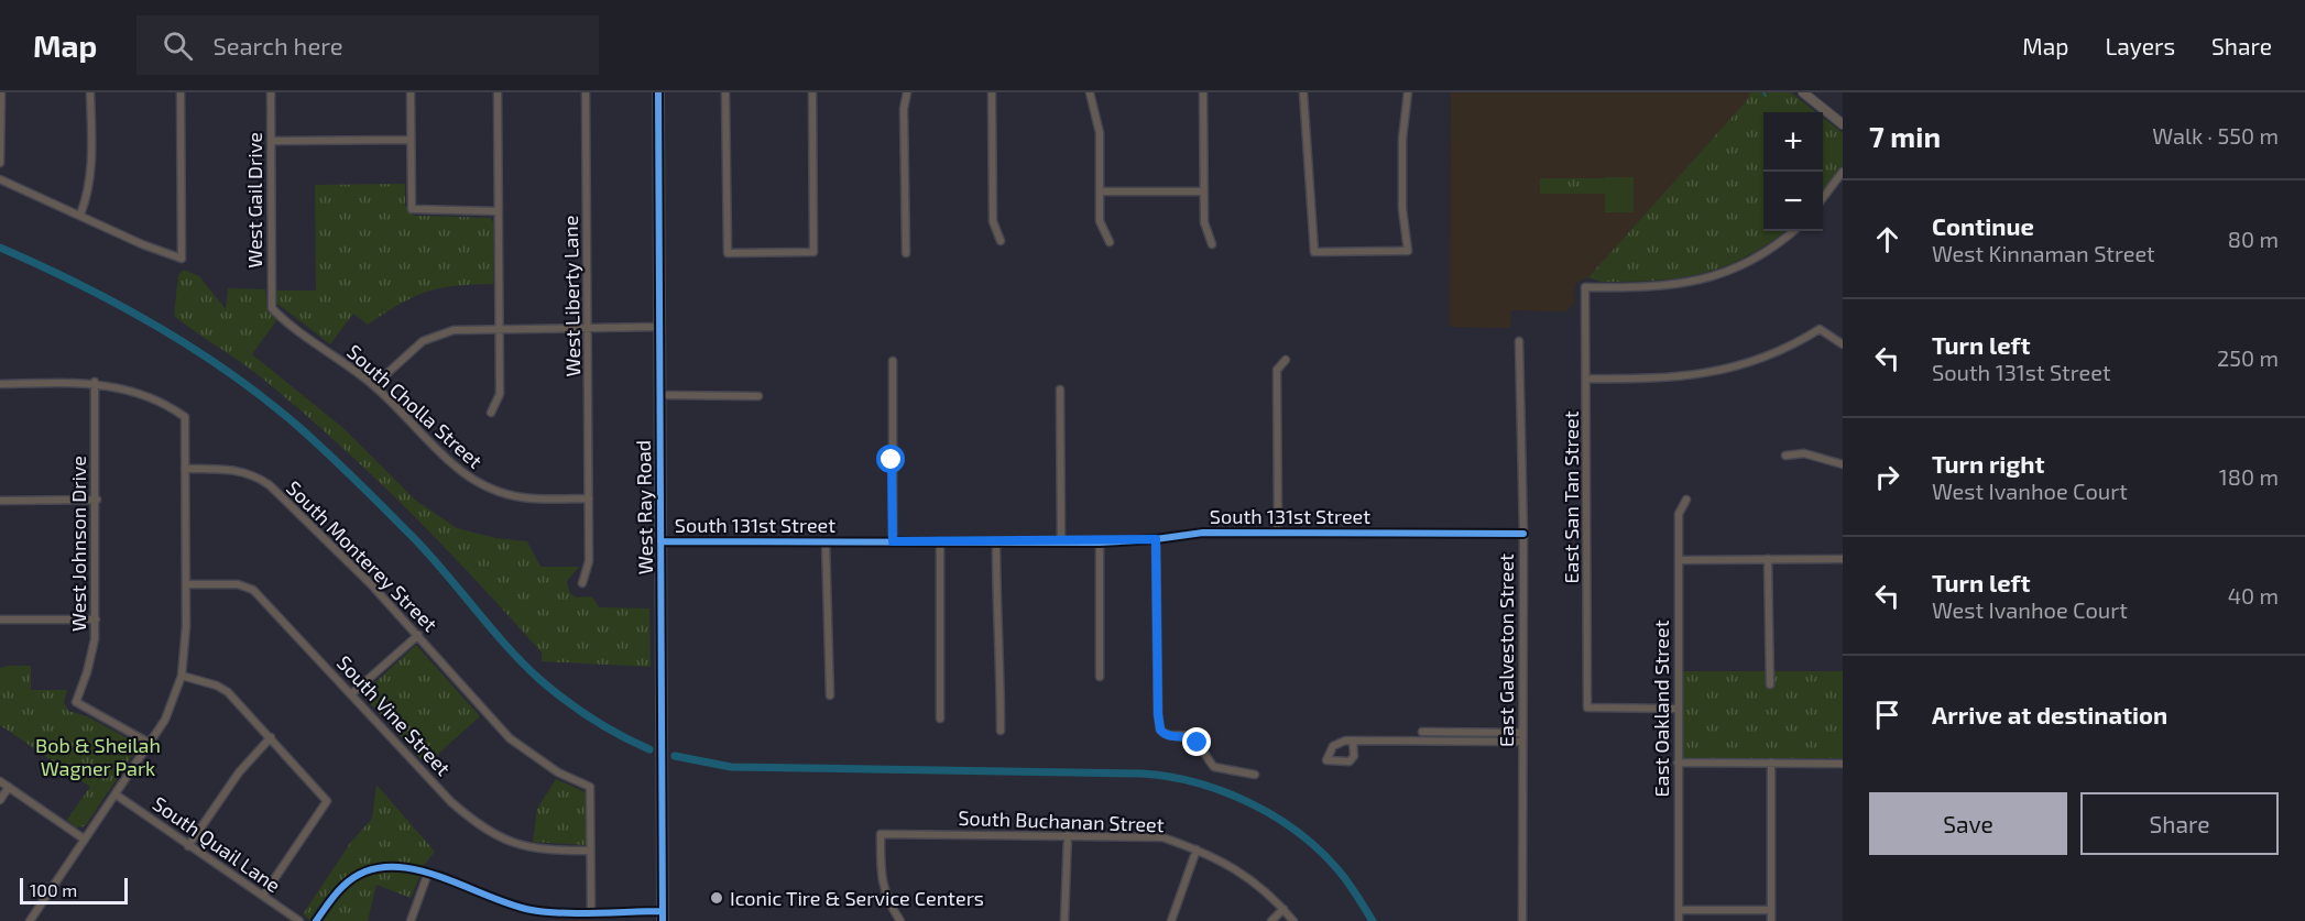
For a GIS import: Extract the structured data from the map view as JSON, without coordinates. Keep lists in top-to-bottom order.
{
  "streets": {
    "main road": ["West Ray Road"],
    "street": [
      "West Gail Drive",
      "West Liberty Lane",
      "South Cholla Street",
      "East San Tan Street",
      "South 131st Street",
      "West Johnson Drive",
      "South Monterey Street",
      "East Galveston Street",
      "East Oakland Street",
      "South Vine Street",
      "South Buchanan Street",
      "South Quail Lane"
    ]
  },
  "crossings": [
    ["West Gail Drive", "South Cholla Street"],
    ["West Liberty Lane", "South Cholla Street"],
    ["East San Tan Street", "East Oakland Street"],
    ["West Ray Road", "South 131st Street"],
    ["South 131st Street", "East Galveston Street"],
    ["South Monterey Street", "South Vine Street"]
  ],
  "parks": ["Bob & Sheilah Wagner Park"],
  "places": ["Iconic Tire & Service Centers"],
  "scale_bar": "100 m",
  "page": {
    "header": "Map",
    "search": "Search here",
    "nav": ["Map", "Layers", "Share"],
    "heading": ["7 min", "Walk · 550 m"],
    "map_buttons": ["+", "−"],
    "list": [
      ["Continue", "West Kinnaman Street", "80 m"],
      ["Turn left", "South 131st Street", "250 m"],
      ["Turn right", "West Ivanhoe Court", "180 m"],
      ["Turn left", "West Ivanhoe Court", "40 m"],
      "Arrive at destination"
    ],
    "buttons": ["Save", "Share"],
    "scale": "100 m"
  }
}
